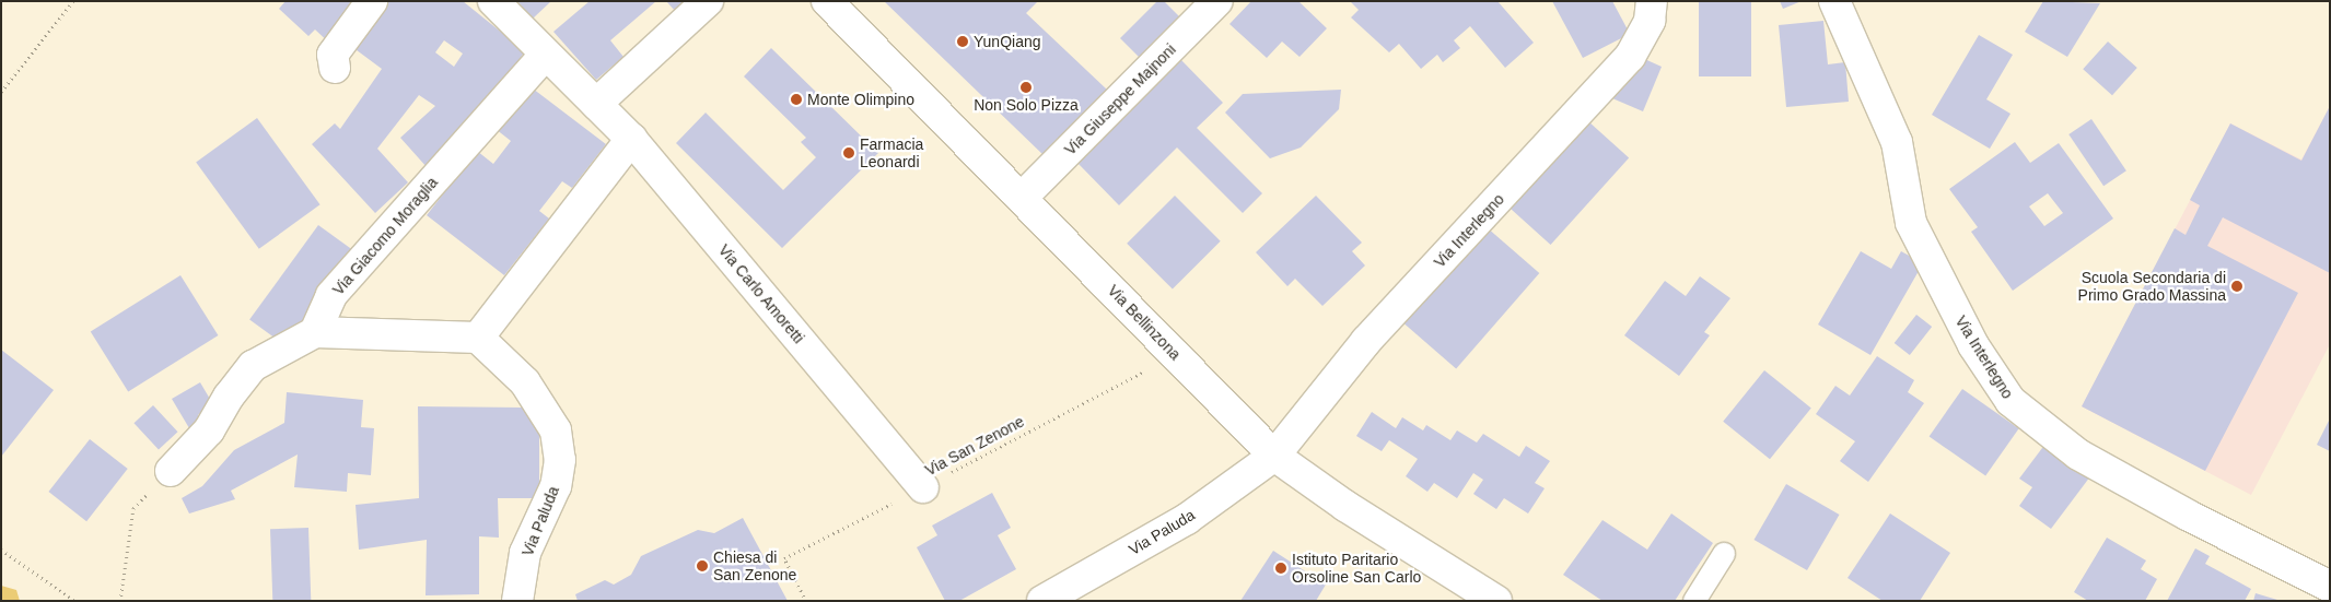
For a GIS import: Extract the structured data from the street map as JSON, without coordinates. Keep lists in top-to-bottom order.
{
  "streets": {
    "street": [
      "Via Giuseppe Majnoni",
      "Via Interlegno",
      "Via Giacomo Moraglia",
      "Via Carlo Amoretti",
      "Via Bellinzona",
      "Via Paluda"
    ],
    "path": ["Via San Zenone"]
  },
  "crossings": [
    ["Via Giuseppe Majnoni", "Via Bellinzona"],
    ["Via Interlegno", "Via Bellinzona"],
    ["Via Interlegno", "Via Paluda"],
    ["Via Giacomo Moraglia", "Via Carlo Amoretti"],
    ["Via Carlo Amoretti", "Via San Zenone"],
    ["Via Bellinzona", "Via San Zenone"],
    ["Via Bellinzona", "Via Paluda"]
  ],
  "places": [
    "YunQiang",
    "Non Solo Pizza",
    "Monte Olimpino",
    "Farmacia Leonardi",
    "Scuola Secondaria di Primo Grado Massina",
    "Chiesa di San Zenone",
    "Istituto Paritario Orsoline San Carlo"
  ]
}
